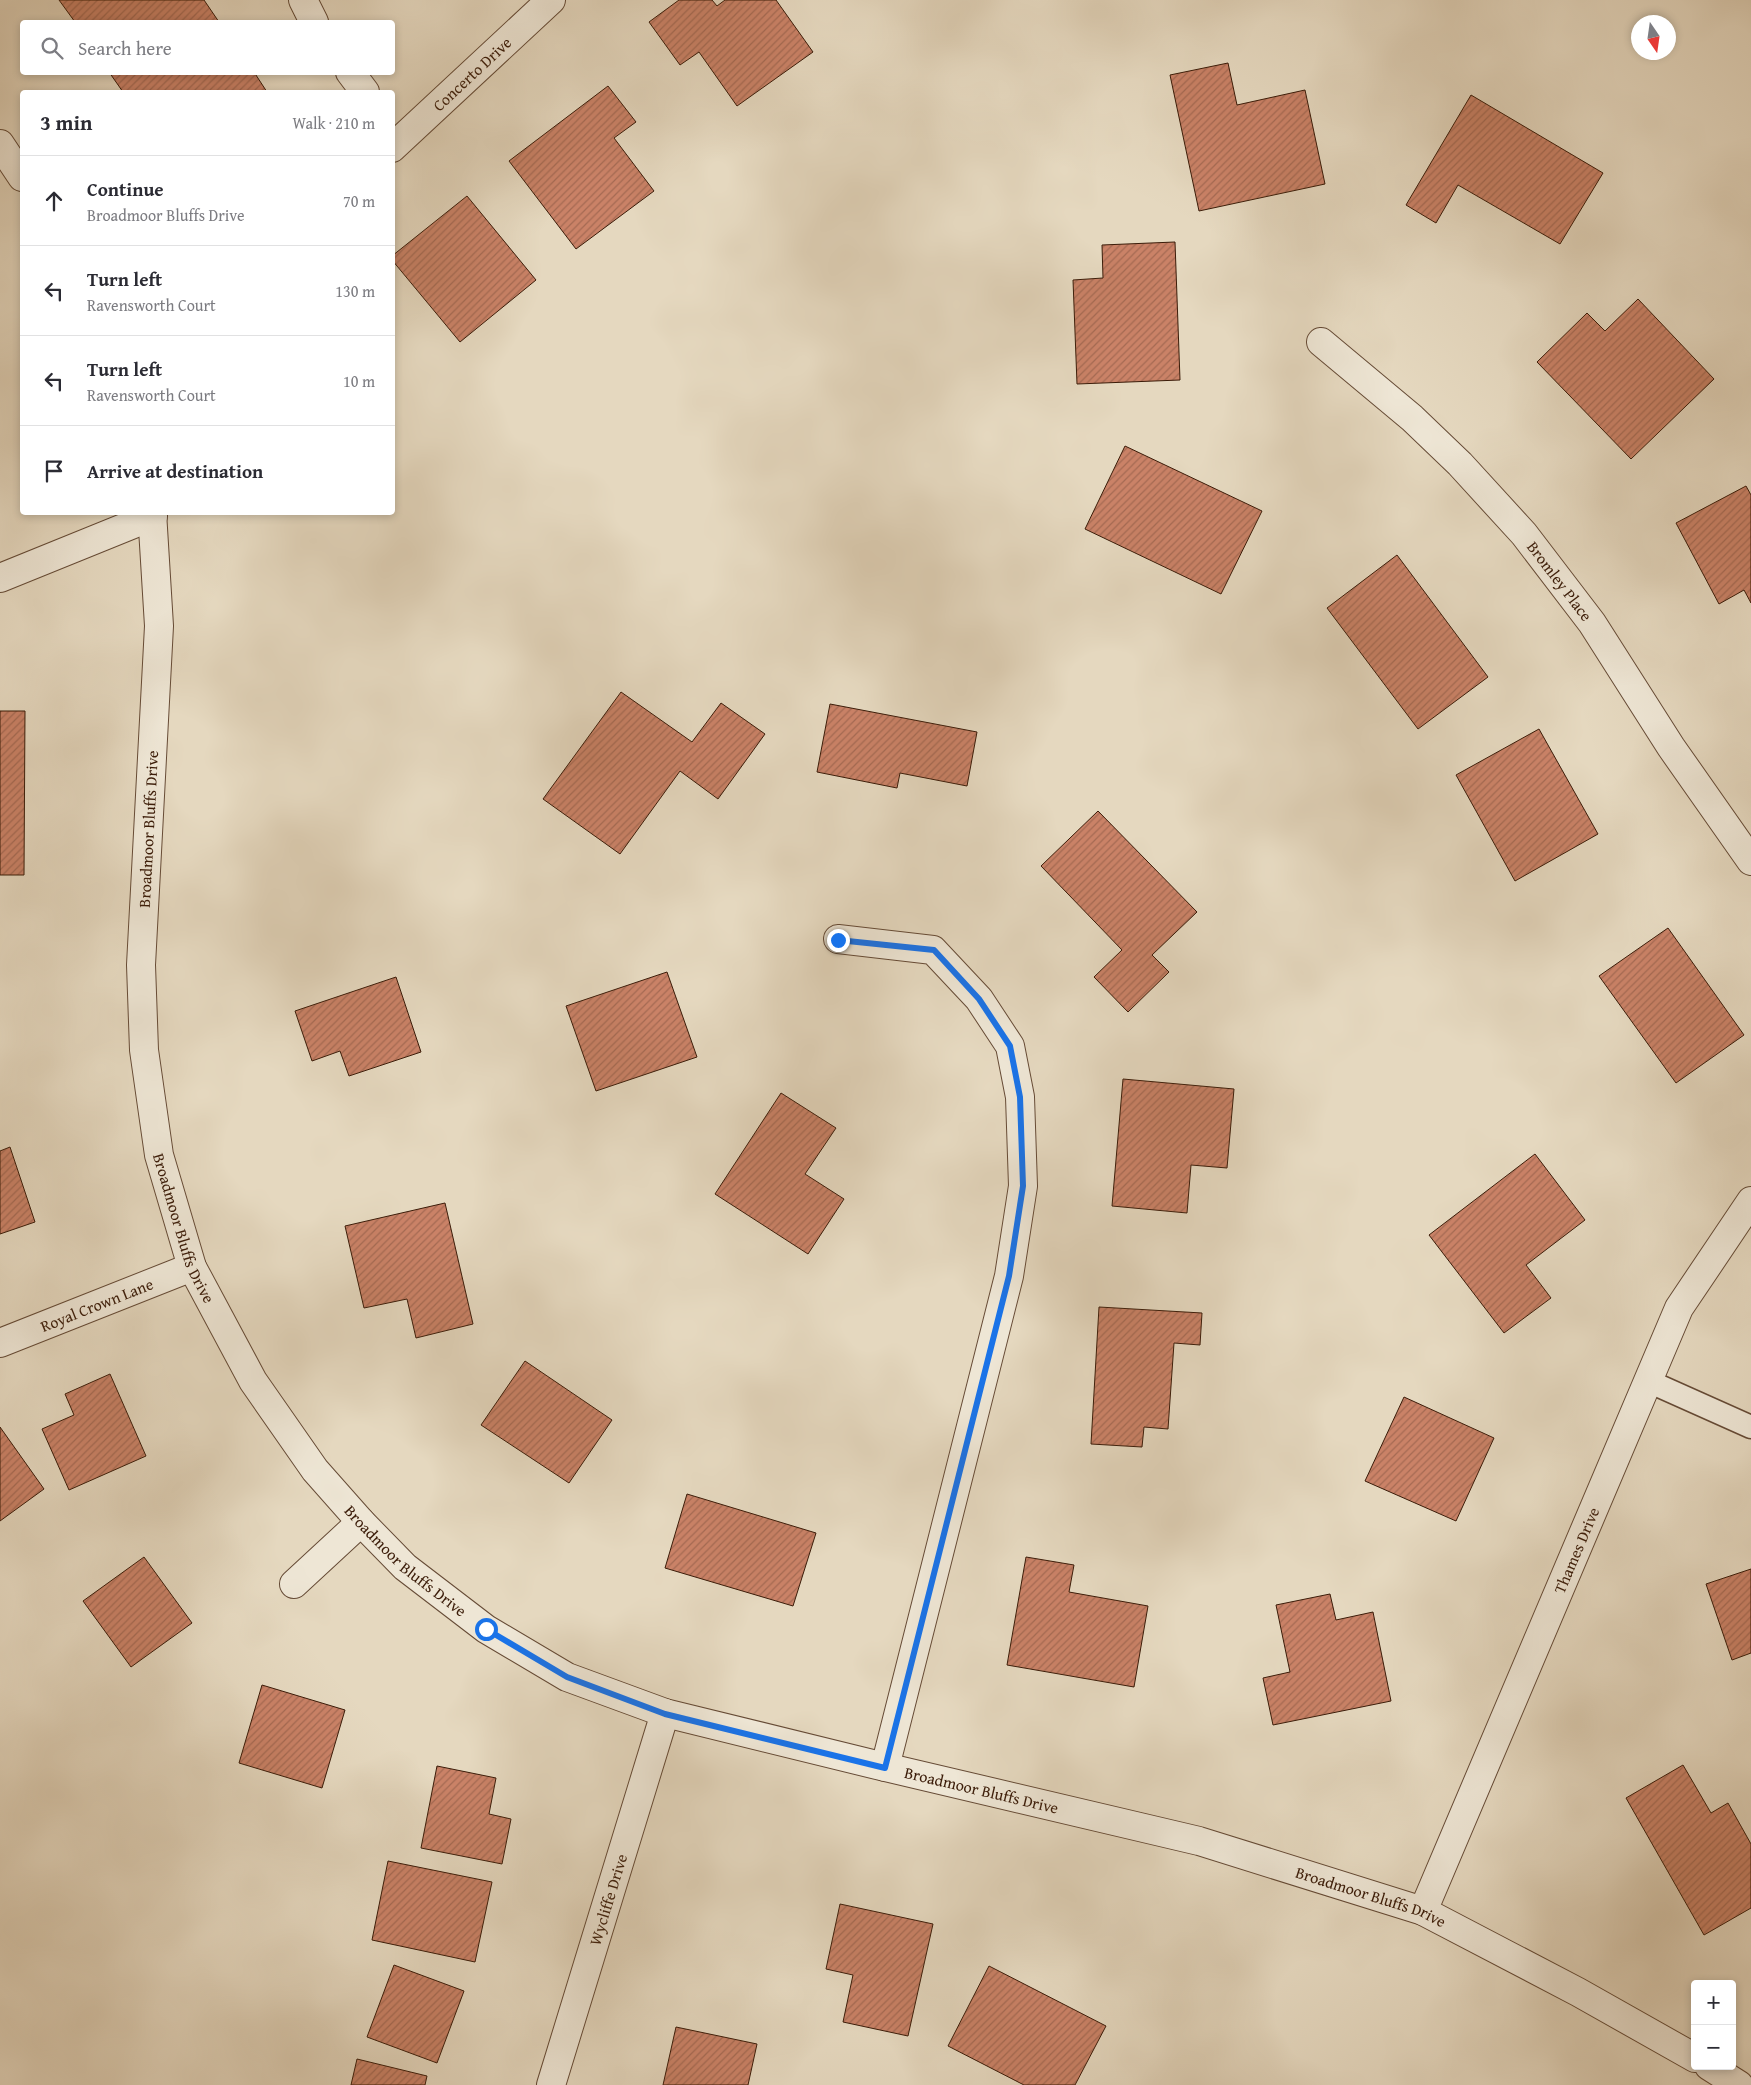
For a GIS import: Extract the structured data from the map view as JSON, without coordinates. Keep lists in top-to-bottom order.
{
  "streets": {
    "street": [
      "Concerto Drive",
      "Bromley Place",
      "Broadmoor Bluffs Drive",
      "Royal Crown Lane",
      "Thames Drive",
      "Wycliffe Drive"
    ]
  },
  "crossings": [
    ["Broadmoor Bluffs Drive", "Royal Crown Lane"],
    ["Broadmoor Bluffs Drive", "Thames Drive"],
    ["Broadmoor Bluffs Drive", "Wycliffe Drive"]
  ],
  "north": "bottom",
  "page": {
    "search": "Search here",
    "heading": ["3 min", "Walk · 210 m"],
    "list": [
      ["Continue", "Broadmoor Bluffs Drive", "70 m"],
      ["Turn left", "Ravensworth Court", "130 m"],
      ["Turn left", "Ravensworth Court", "10 m"],
      "Arrive at destination"
    ],
    "map_buttons": ["+", "−"]
  }
}
